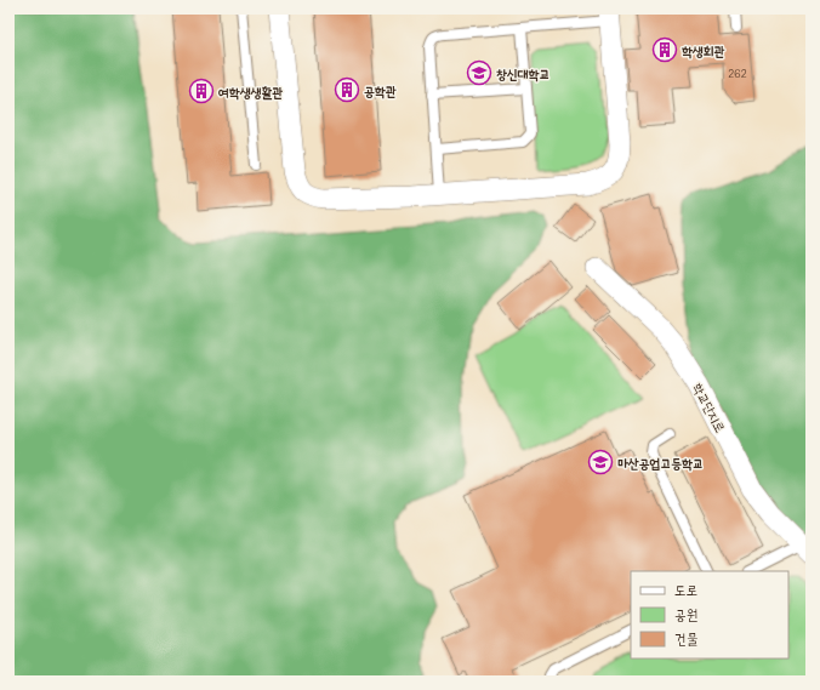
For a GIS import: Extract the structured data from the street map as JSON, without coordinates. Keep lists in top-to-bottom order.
{
  "streets": {
    "street": ["학교단지로"]
  },
  "places": {
    "building": ["학생회관", "공학관", "여학생생활관"],
    "school or university": ["창신대학교", "마산공업고등학교"]
  },
  "house_numbers": ["262"],
  "legend": ["도로", "공원", "건물"]
}
